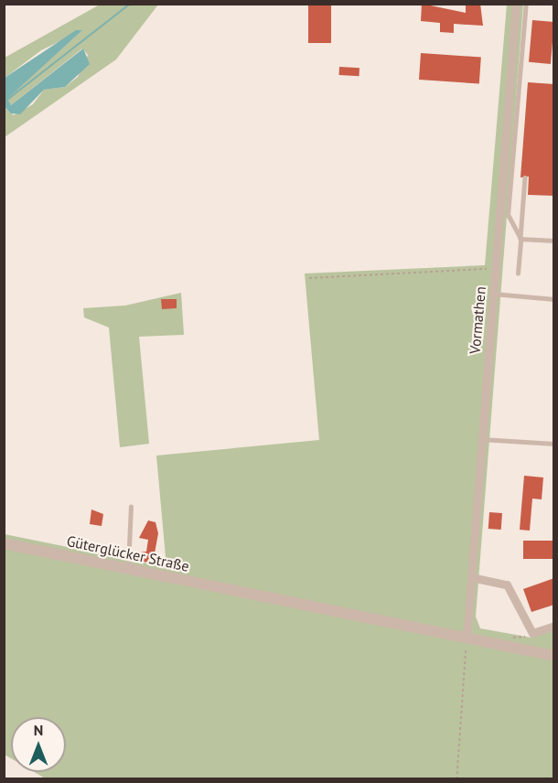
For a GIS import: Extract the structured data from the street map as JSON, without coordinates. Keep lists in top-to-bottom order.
{
  "streets": {
    "street": ["Vormathen", "Güterglücker Straße"]
  },
  "crossings": [
    ["Vormathen", "Güterglücker Straße"]
  ],
  "north": "top"
}
